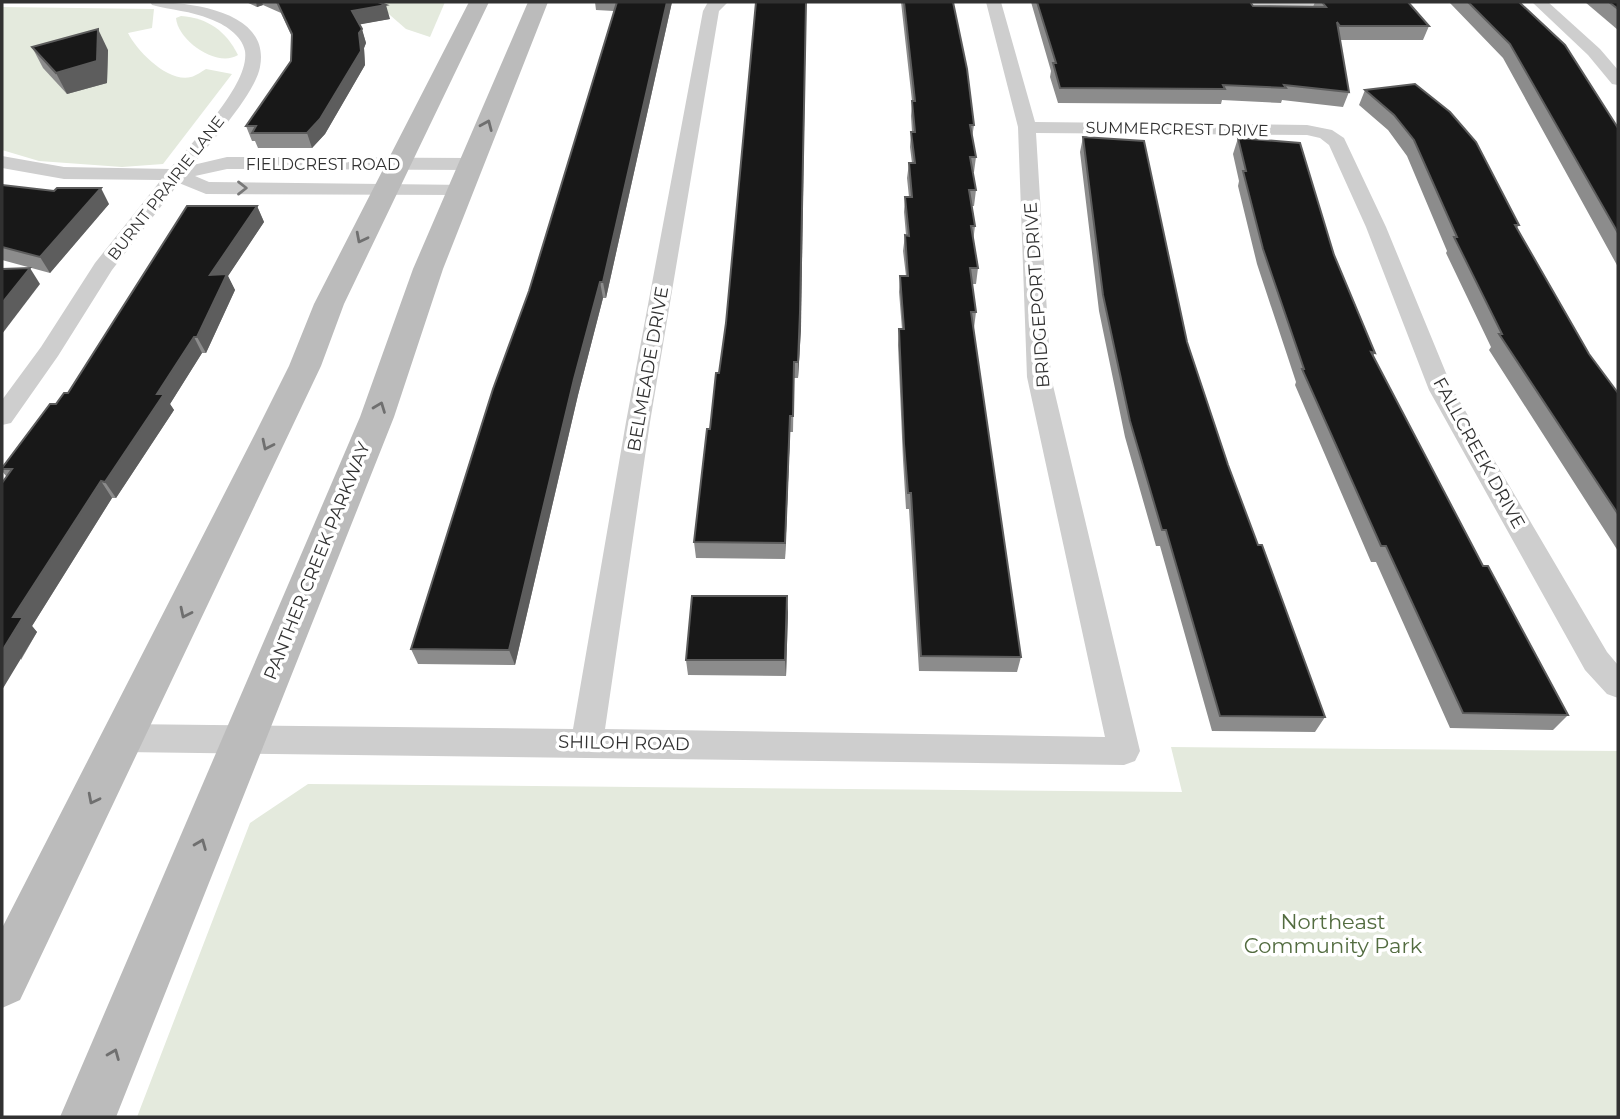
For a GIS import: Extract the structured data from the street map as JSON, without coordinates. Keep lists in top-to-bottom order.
{
  "streets": {
    "main road": ["PANTHER CREEK PARKWAY"],
    "street": [
      "SUMMERCREST DRIVE",
      "FIELDCREST ROAD",
      "BURNT PRAIRIE LANE",
      "BRIDGEPORT DRIVE",
      "BELMEADE DRIVE",
      "FALLCREEK DRIVE",
      "SHILOH ROAD"
    ]
  },
  "crossings": [
    ["SUMMERCREST DRIVE", "BRIDGEPORT DRIVE"],
    ["SUMMERCREST DRIVE", "FALLCREEK DRIVE"],
    ["FIELDCREST ROAD", "BURNT PRAIRIE LANE"],
    ["FIELDCREST ROAD", "PANTHER CREEK PARKWAY"],
    ["BRIDGEPORT DRIVE", "SHILOH ROAD"],
    ["BELMEADE DRIVE", "SHILOH ROAD"],
    ["PANTHER CREEK PARKWAY", "SHILOH ROAD"]
  ],
  "parks": ["Northeast Community Park"]
}
